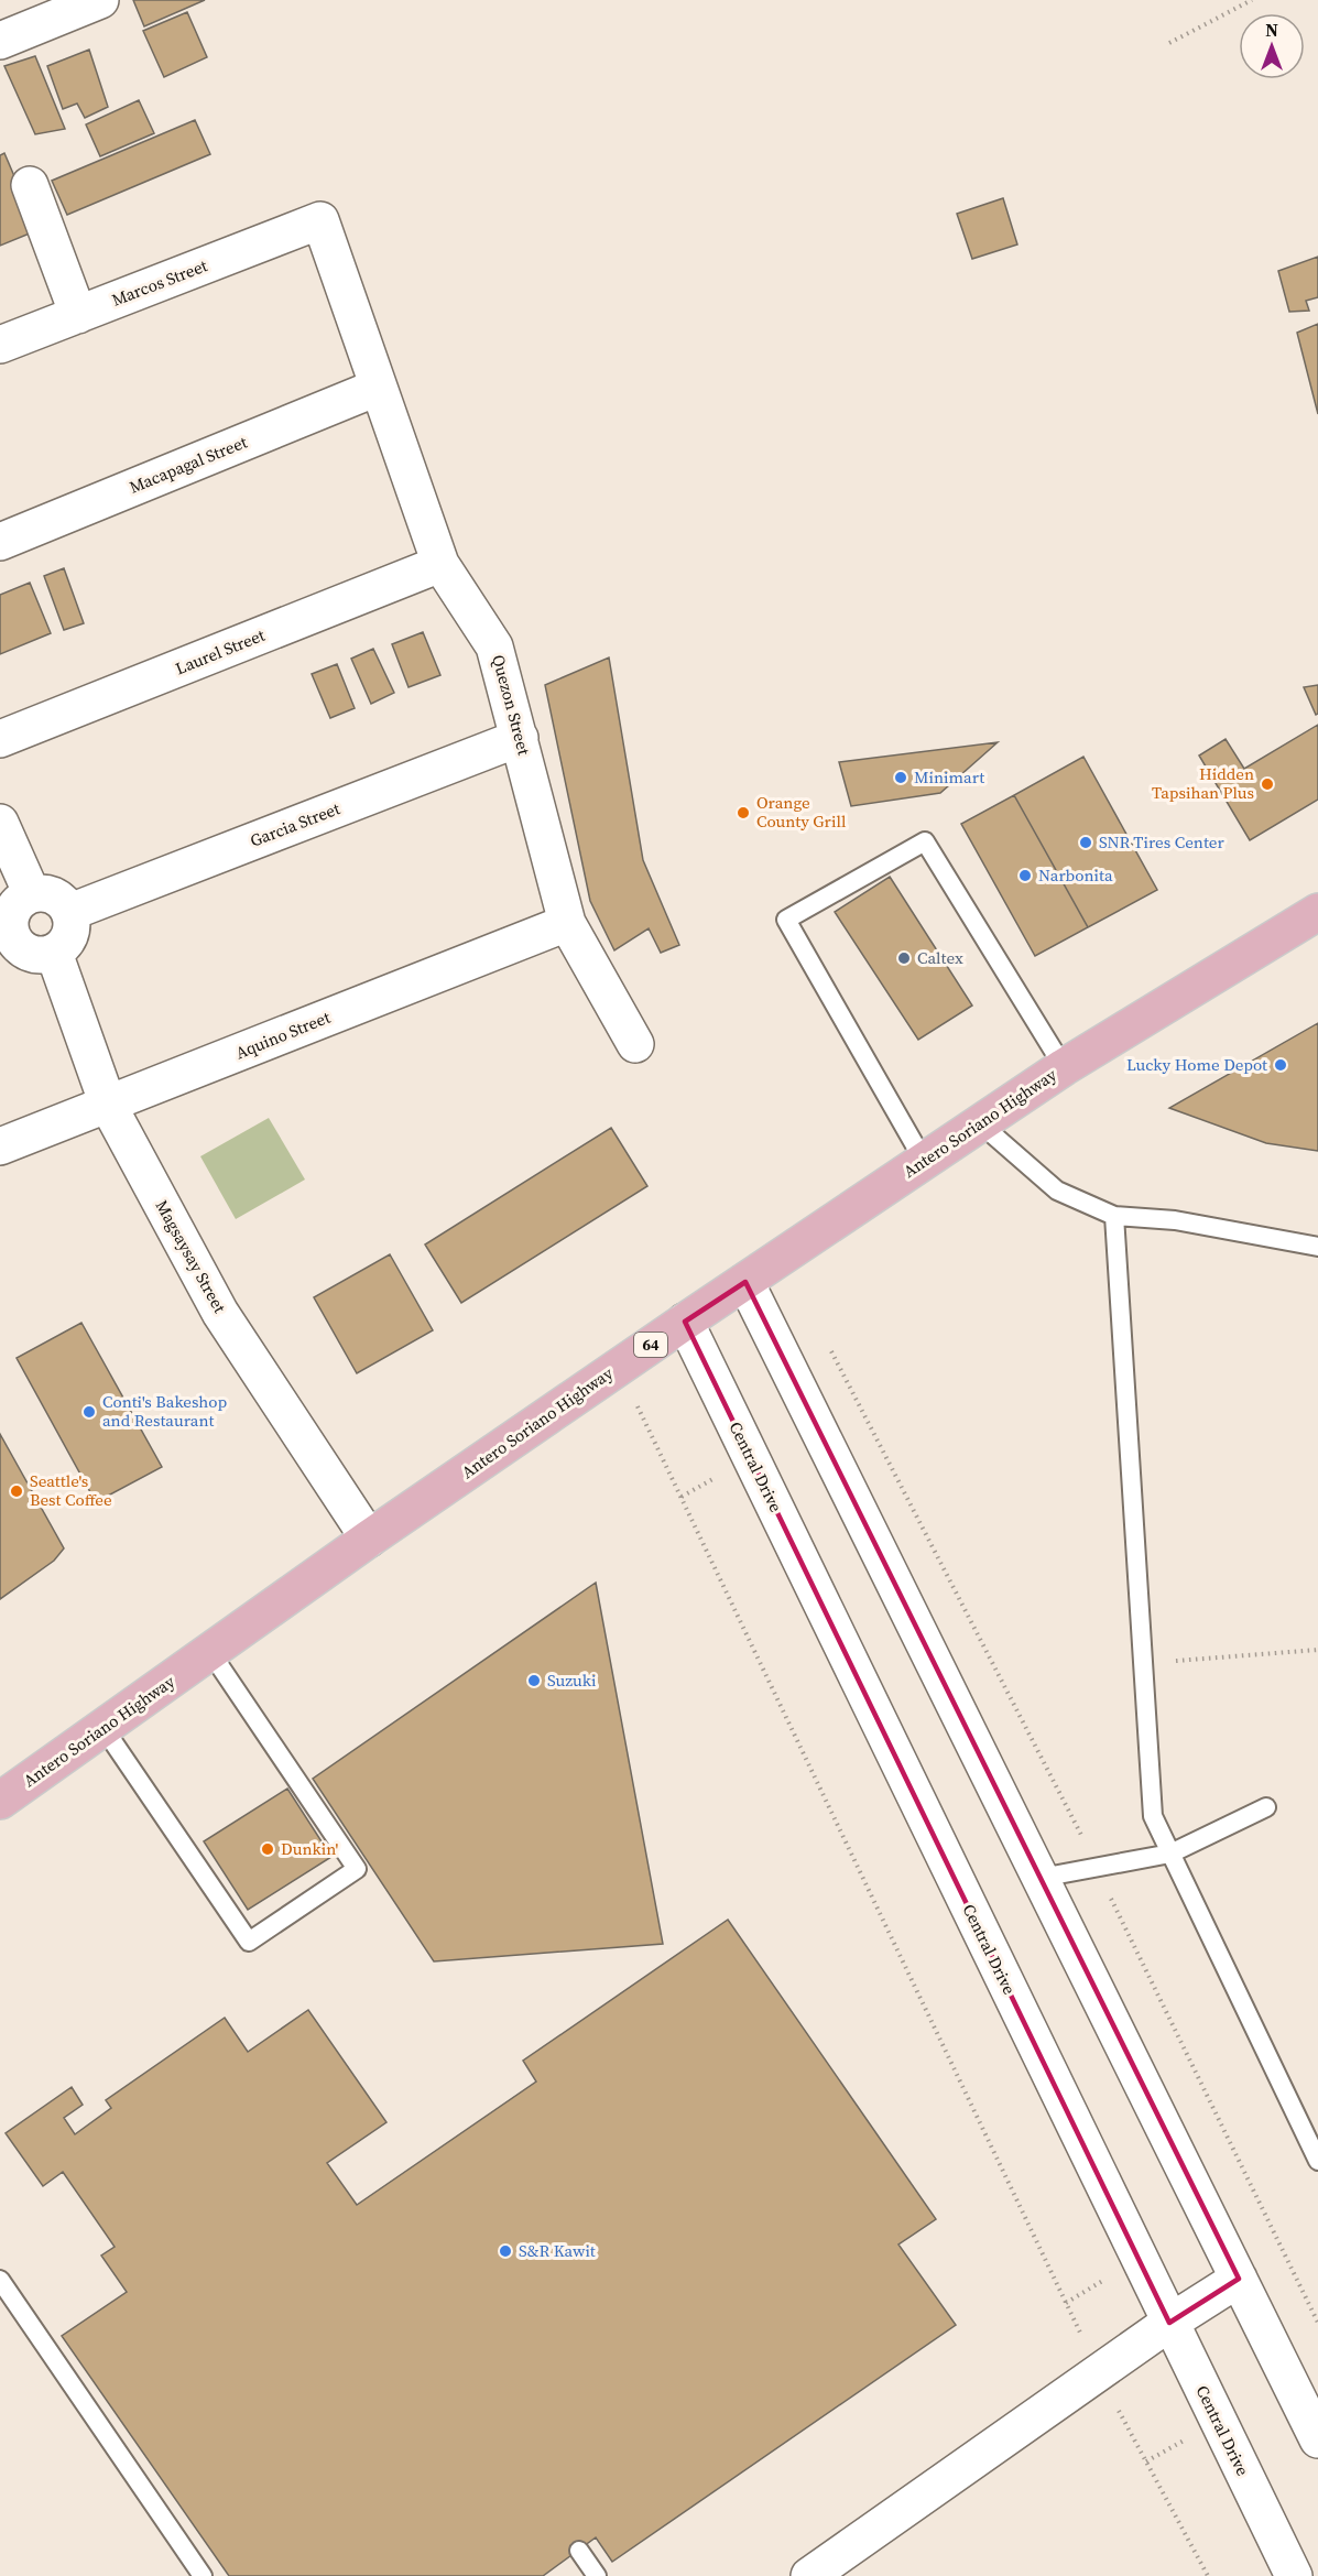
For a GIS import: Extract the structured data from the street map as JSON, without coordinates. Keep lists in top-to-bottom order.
{
  "streets": {
    "main road": ["Antero Soriano Highway", "64"],
    "street": [
      "Marcos Street",
      "Macapagal Street",
      "Laurel Street",
      "Quezon Street",
      "Garcia Street",
      "Aquino Street",
      "Magsaysay Street",
      "Central Drive"
    ]
  },
  "crossings": [
    ["Marcos Street", "Quezon Street"],
    ["Macapagal Street", "Quezon Street"],
    ["Laurel Street", "Quezon Street"],
    ["Quezon Street", "Garcia Street"],
    ["Quezon Street", "Aquino Street"],
    ["Garcia Street", "Magsaysay Street"],
    ["Aquino Street", "Magsaysay Street"],
    ["Antero Soriano Highway", "Magsaysay Street"],
    ["Antero Soriano Highway", "Central Drive"]
  ],
  "places": [
    "Minimart",
    "Hidden Tapsihan Plus",
    "Orange County Grill",
    "SNR Tires Center",
    "Narbonita",
    "Caltex",
    "Lucky Home Depot",
    "Conti's Bakeshop and Restaurant",
    "Seattle's Best Coffee",
    "Suzuki",
    "Dunkin'",
    "S&R Kawit"
  ],
  "north": "top"
}
